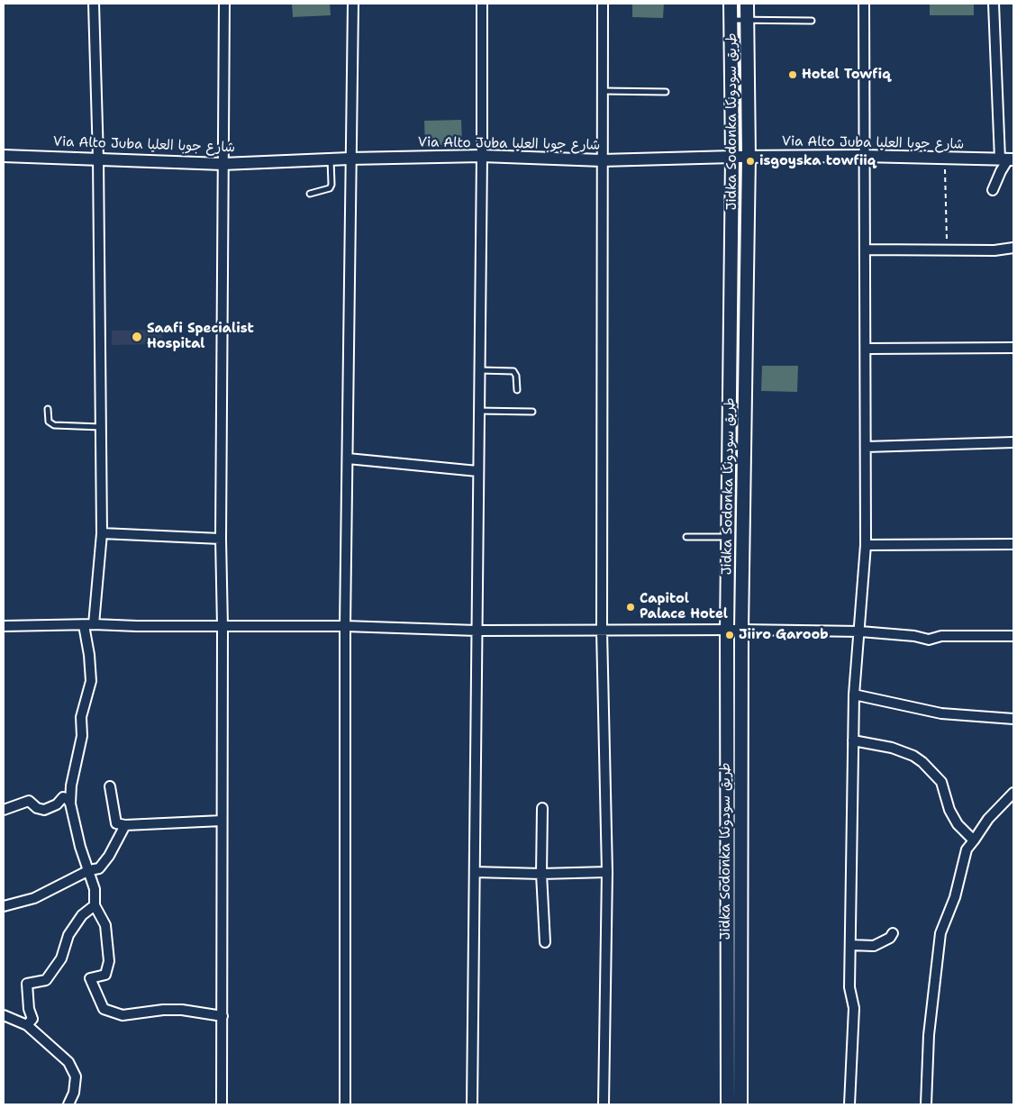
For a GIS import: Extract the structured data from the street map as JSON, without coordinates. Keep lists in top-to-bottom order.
{
  "streets": {
    "main road": ["Jidka Sodonka طريق سودونكا"],
    "street": ["Via Alto Juba شارع جوبا العليا"]
  },
  "crossings": [
    ["Jidka Sodonka طريق سودونكا", "Via Alto Juba شارع جوبا العليا"]
  ],
  "places": [
    "Hotel Towfiq",
    "isgoyska towfiiq",
    "Saafi Specialist Hospital",
    "Capitol Palace Hotel",
    "Jiiro Garoob"
  ]
}
